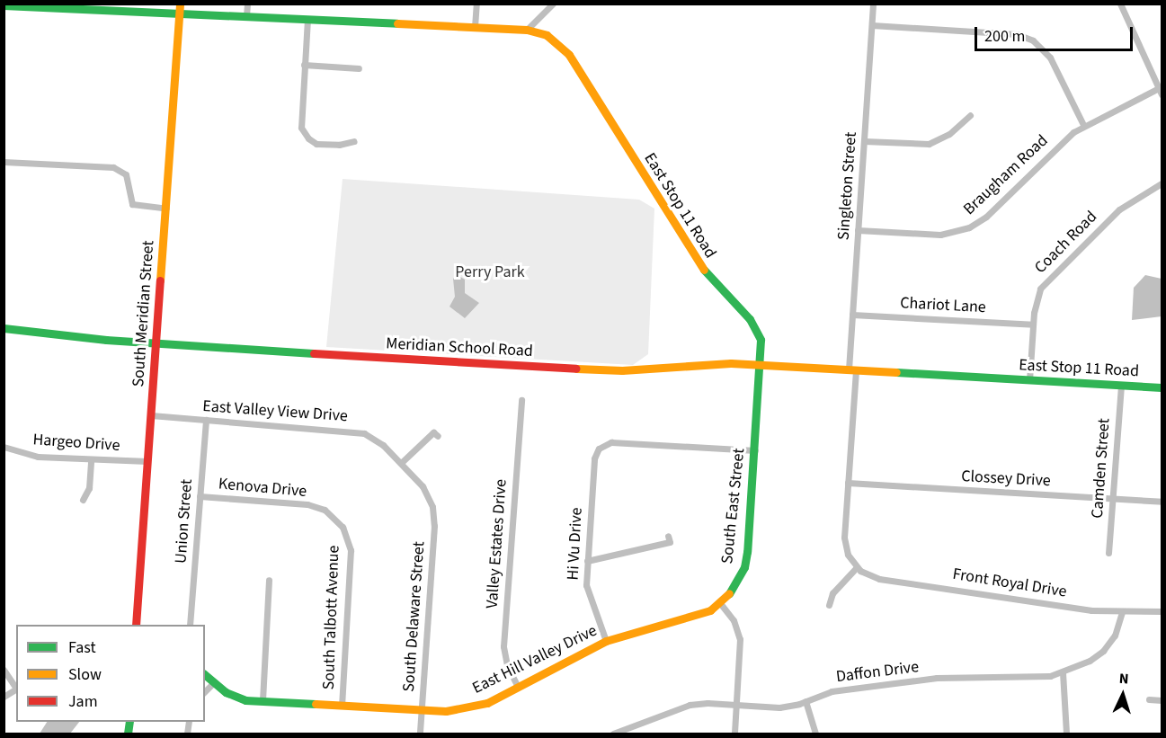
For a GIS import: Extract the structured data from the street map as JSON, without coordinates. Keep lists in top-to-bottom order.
{
  "streets": {
    "main road": [
      "East Stop 11 Road",
      "South Meridian Street",
      "Meridian School Road",
      "South East Street",
      "East Hill Valley Drive"
    ],
    "street": [
      "Braugham Road",
      "Singleton Street",
      "Coach Road",
      "Chariot Lane",
      "East Valley View Drive",
      "Hargeo Drive",
      "Camden Street",
      "Clossey Drive",
      "Kenova Drive",
      "Union Street",
      "Valley Estates Drive",
      "Hi Vu Drive",
      "Front Royal Drive",
      "South Delaware Street",
      "South Talbott Avenue",
      "Daffon Drive"
    ]
  },
  "crossings": [
    ["Braugham Road", "Singleton Street"],
    ["Singleton Street", "East Stop 11 Road"],
    ["Singleton Street", "Chariot Lane"],
    ["Singleton Street", "Clossey Drive"],
    ["Singleton Street", "Front Royal Drive"],
    ["East Stop 11 Road", "Coach Road"],
    ["East Stop 11 Road", "South Meridian Street"],
    ["East Stop 11 Road", "Meridian School Road"],
    ["East Stop 11 Road", "Camden Street"],
    ["East Stop 11 Road", "South East Street"],
    ["Coach Road", "Chariot Lane"],
    ["South Meridian Street", "Meridian School Road"],
    ["South Meridian Street", "East Valley View Drive"],
    ["South Meridian Street", "Hargeo Drive"],
    ["Meridian School Road", "South East Street"],
    ["East Valley View Drive", "Union Street"],
    ["East Valley View Drive", "South Delaware Street"],
    ["Camden Street", "Clossey Drive"],
    ["Kenova Drive", "Union Street"],
    ["Kenova Drive", "South Talbott Avenue"],
    ["South East Street", "Hi Vu Drive"],
    ["South East Street", "East Hill Valley Drive"],
    ["Valley Estates Drive", "East Hill Valley Drive"],
    ["Hi Vu Drive", "East Hill Valley Drive"],
    ["Front Royal Drive", "Daffon Drive"],
    ["South Delaware Street", "East Hill Valley Drive"],
    ["South Talbott Avenue", "East Hill Valley Drive"]
  ],
  "parks": ["Perry Park"],
  "legend": ["Fast", "Slow", "Jam"],
  "scale_bar": "200 m",
  "north": "top"
}
